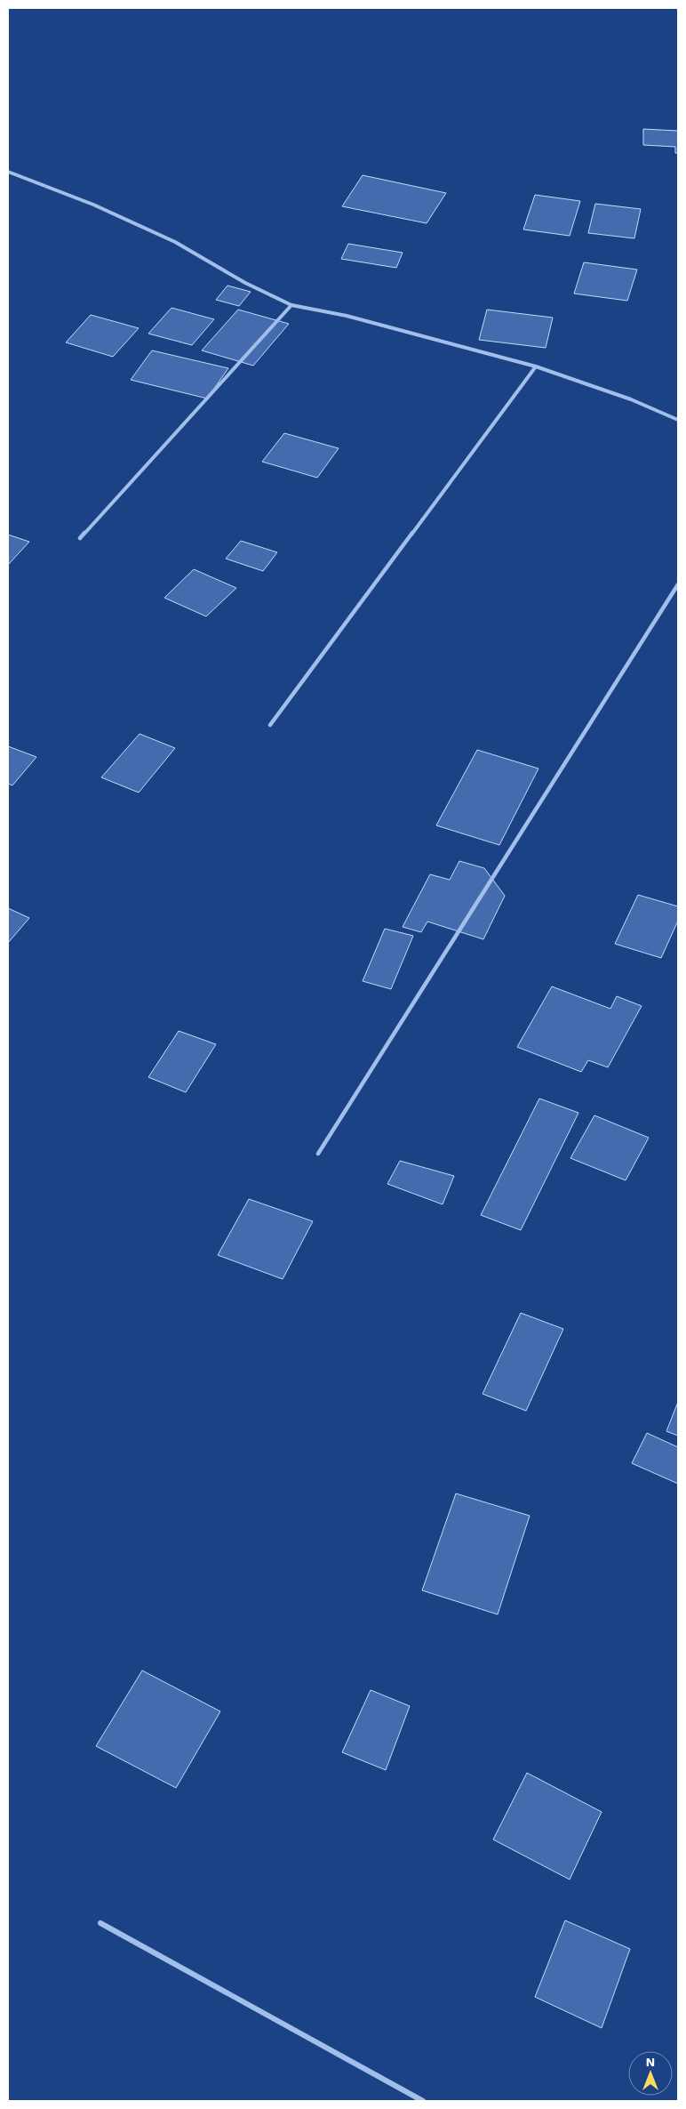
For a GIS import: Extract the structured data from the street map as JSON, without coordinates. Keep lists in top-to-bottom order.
{
  "north": "top"
}
